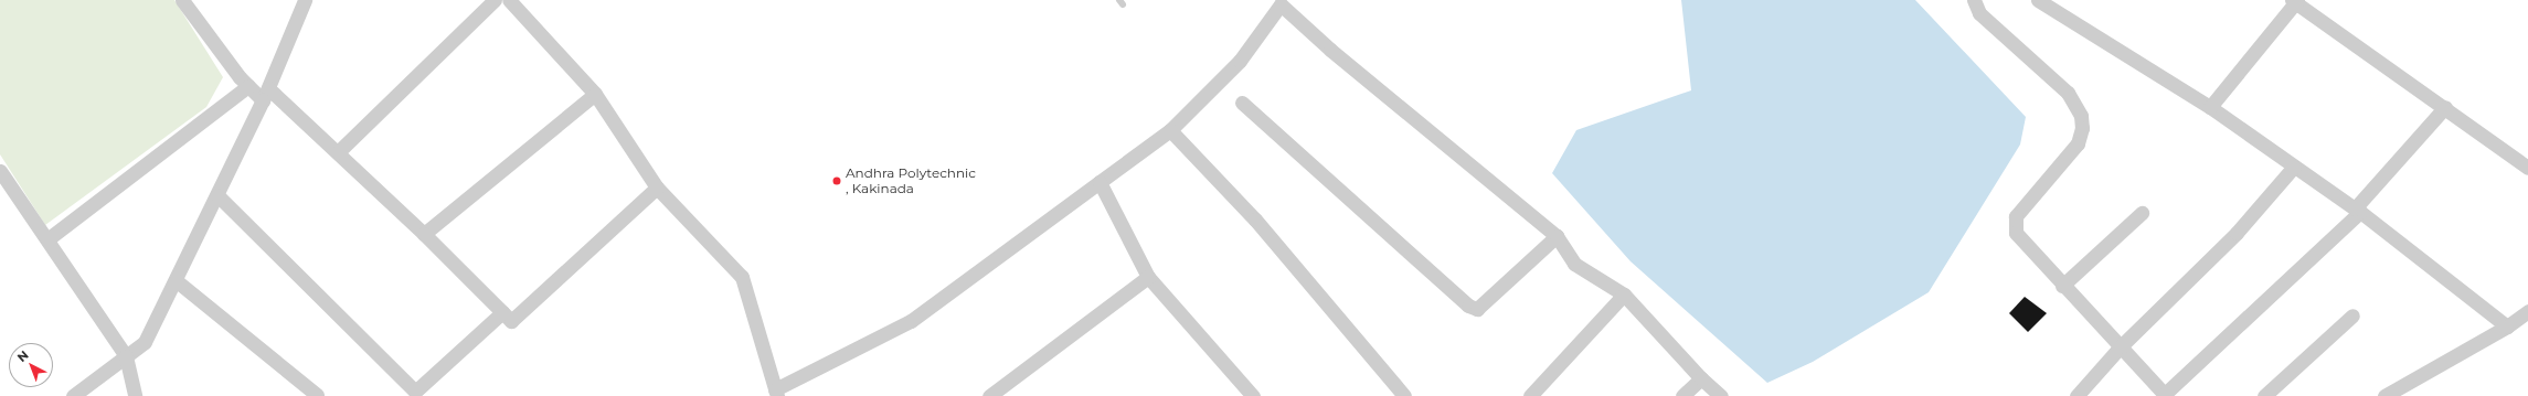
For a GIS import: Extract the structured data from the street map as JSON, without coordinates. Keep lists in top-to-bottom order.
{
  "places": ["Andhra Polytechnic , Kakinada"],
  "north": "top left"
}
